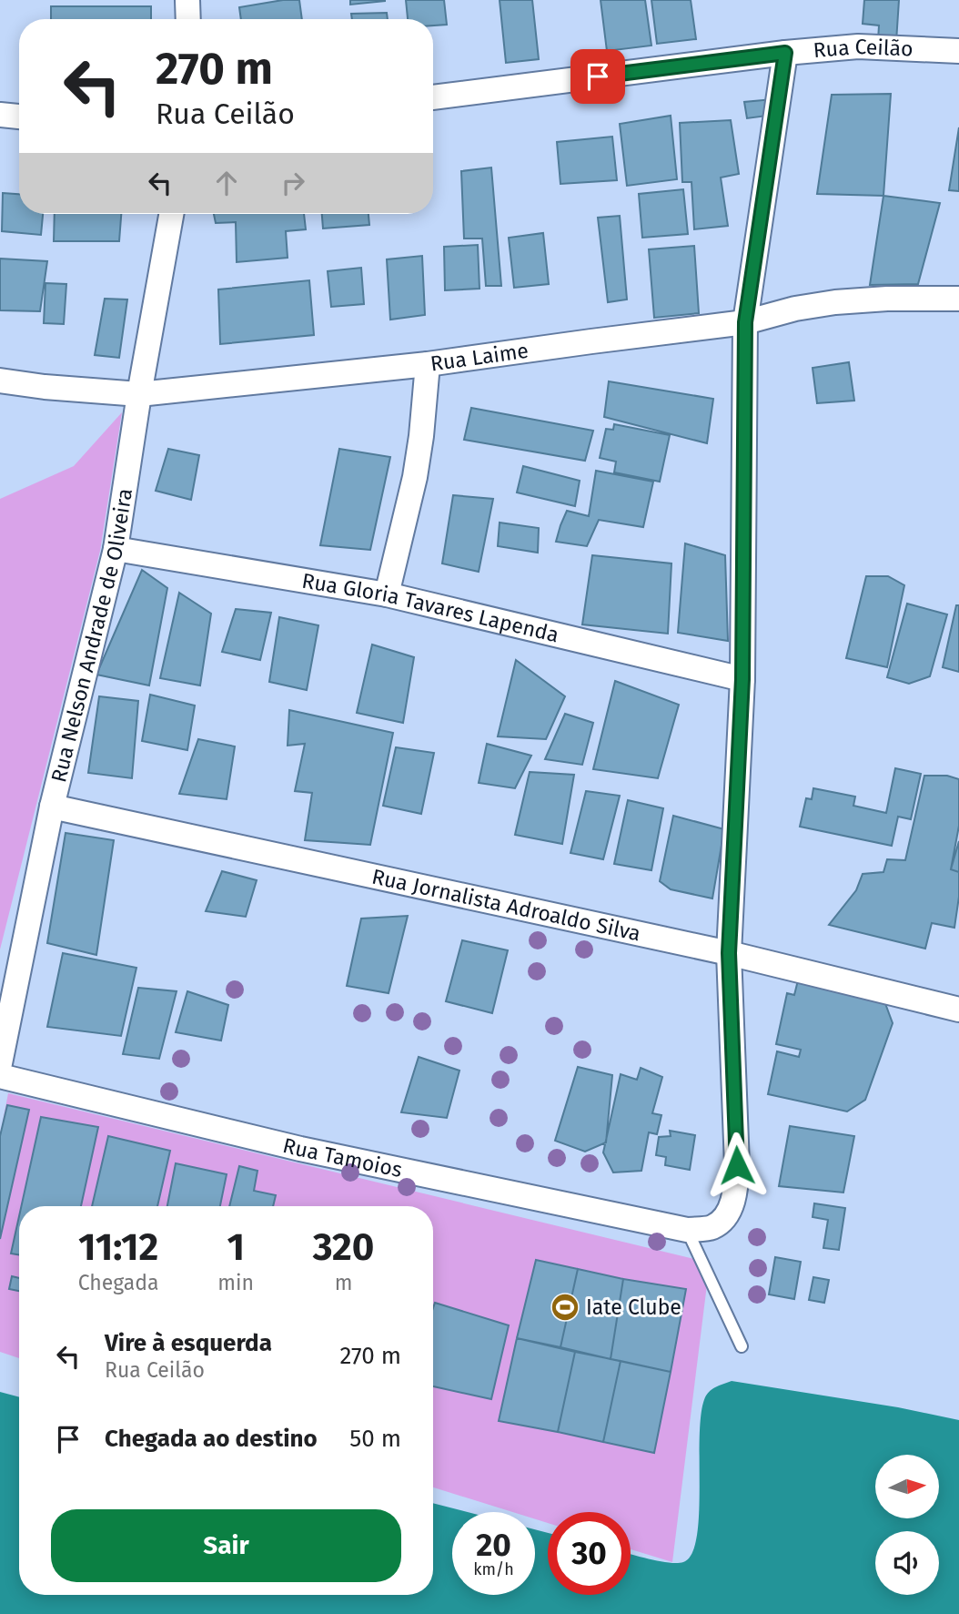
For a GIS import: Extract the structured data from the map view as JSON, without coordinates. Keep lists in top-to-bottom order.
{
  "streets": {
    "street": [
      "Rua Ceilão",
      "Rua Laime",
      "Rua Gloria Tavares Lapenda",
      "Rua Nelson Andrade de Oliveira",
      "Rua Jornalista Adroaldo Silva",
      "Rua Tamoios"
    ]
  },
  "crossings": [
    ["Rua Laime", "Rua Nelson Andrade de Oliveira"],
    ["Rua Gloria Tavares Lapenda", "Rua Nelson Andrade de Oliveira"],
    ["Rua Nelson Andrade de Oliveira", "Rua Jornalista Adroaldo Silva"]
  ],
  "places": {
    "sports": ["Iate Clube"]
  },
  "north": "right",
  "page": {
    "turn": ["270 m", "Rua Ceilão"],
    "eta": [
      "11:12",
      "Chegada",
      "1",
      "min",
      "320",
      "m"
    ],
    "list": [
      {
        "name": "Vire à esquerda",
        "note": "Rua Ceilão",
        "value": "270 m"
      },
      {
        "name": "Chegada ao destino",
        "value": "50 m"
      }
    ],
    "buttons": "Sair",
    "speed": "20 km/h",
    "limit": "30"
  }
}
